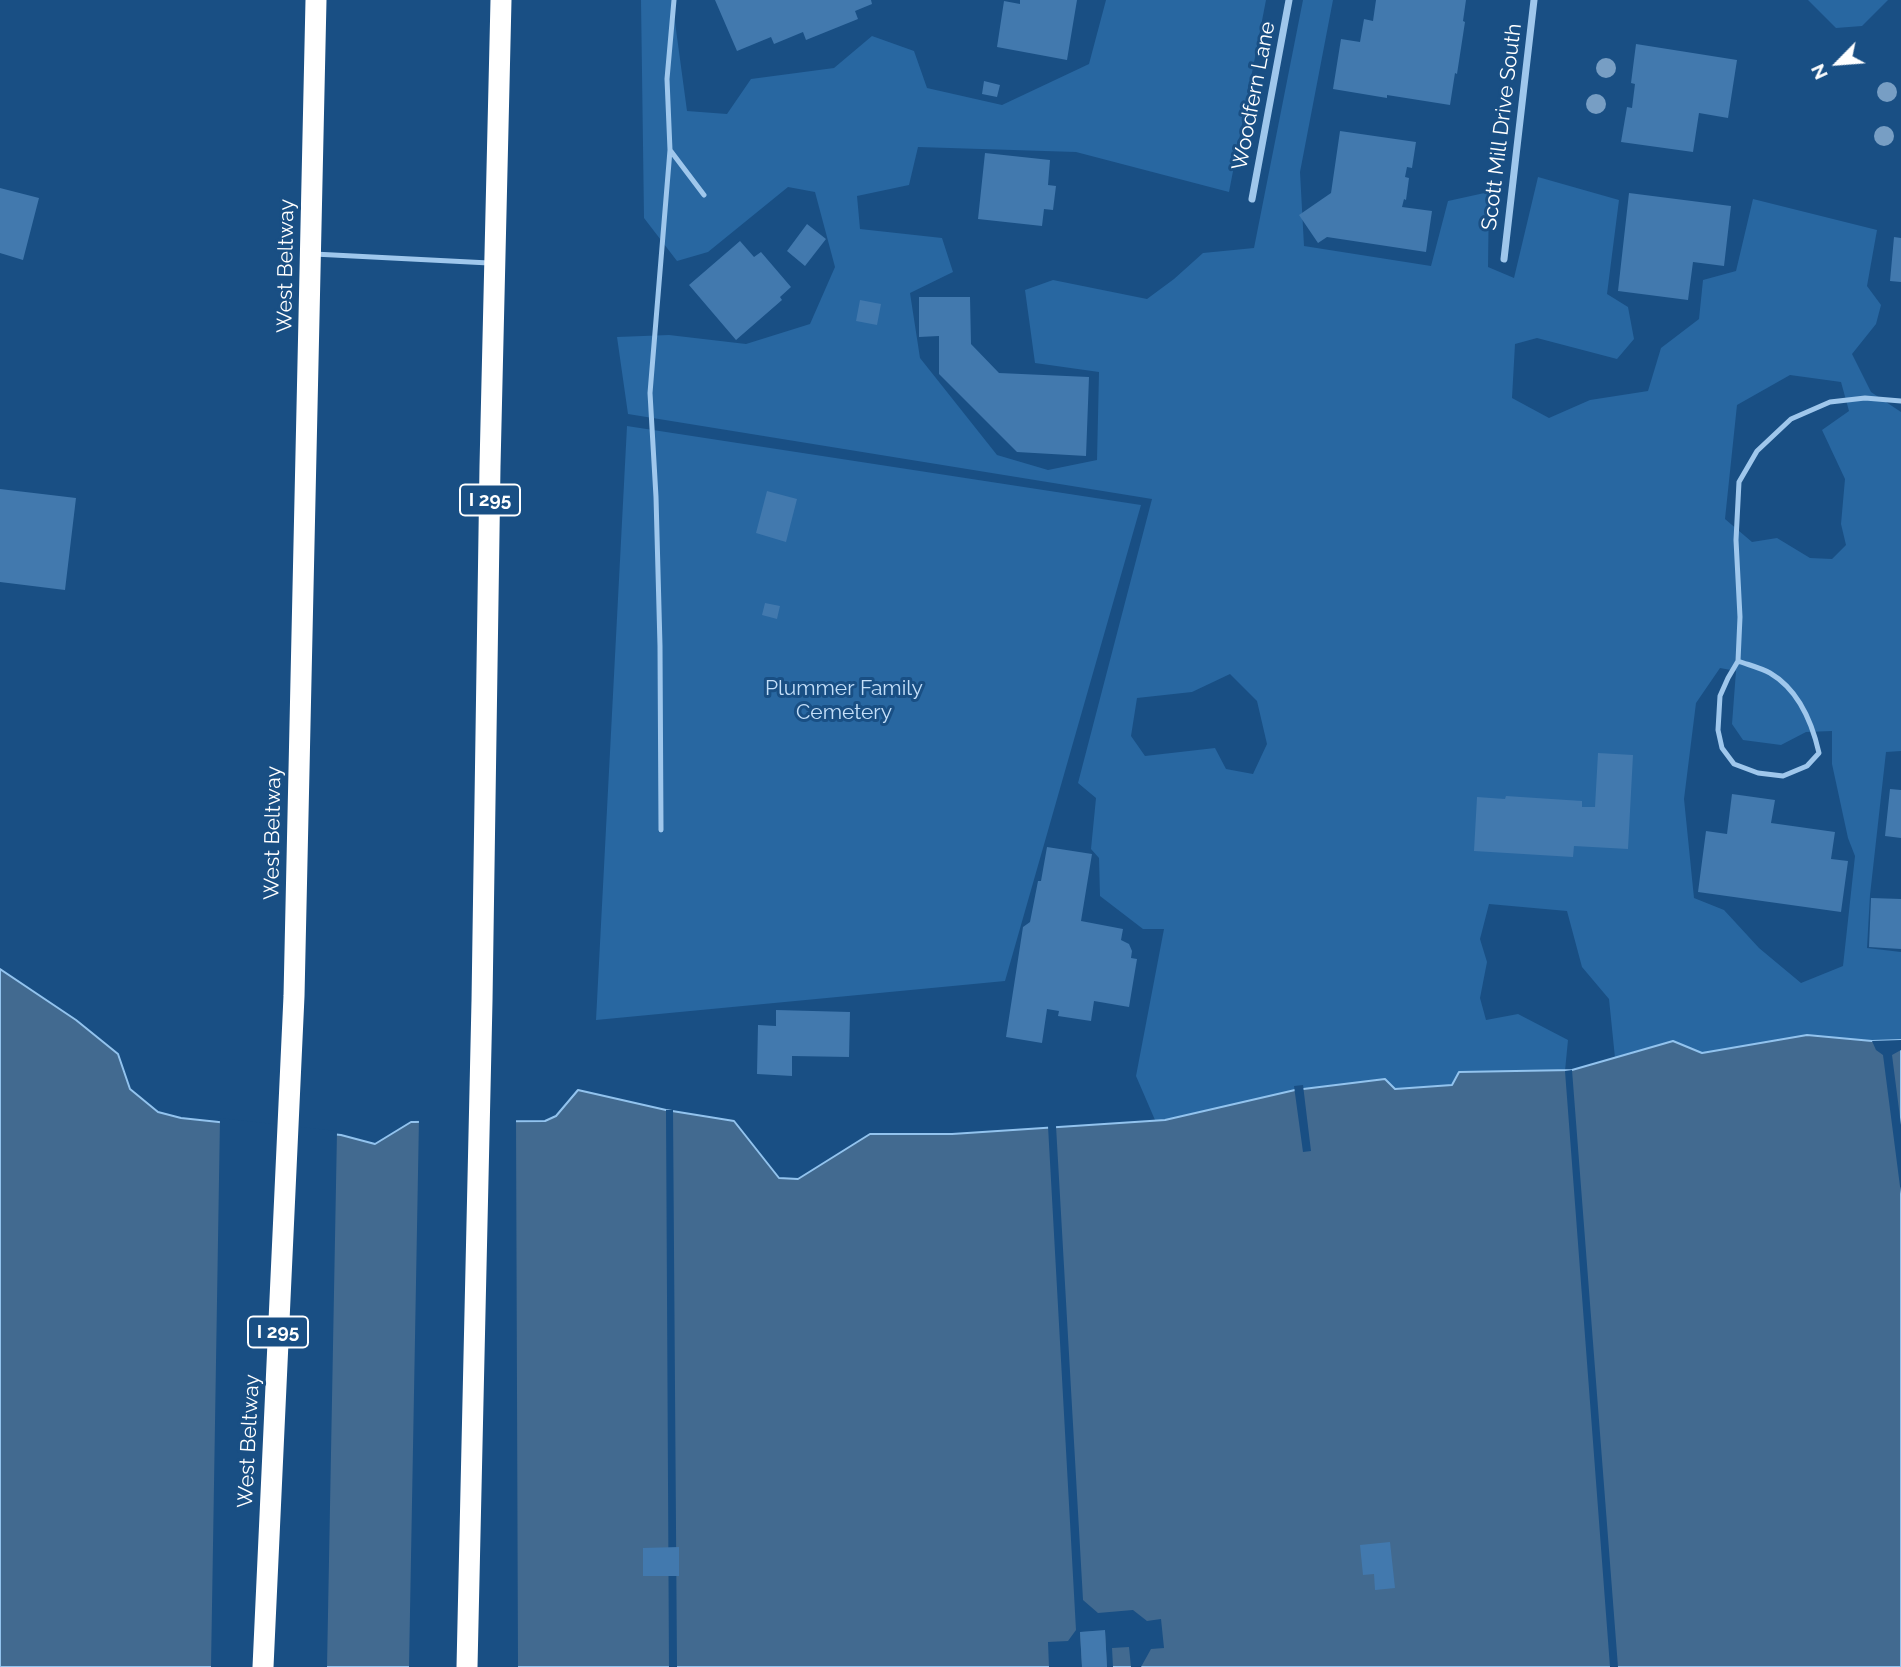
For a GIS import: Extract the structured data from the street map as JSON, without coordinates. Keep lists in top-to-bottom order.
{
  "streets": {
    "highway": ["West Beltway", "I 295"],
    "street": ["Woodfern Lane", "Scott Mill Drive South"]
  },
  "parks": ["Plummer Family Cemetery"],
  "north": "bottom left"
}
